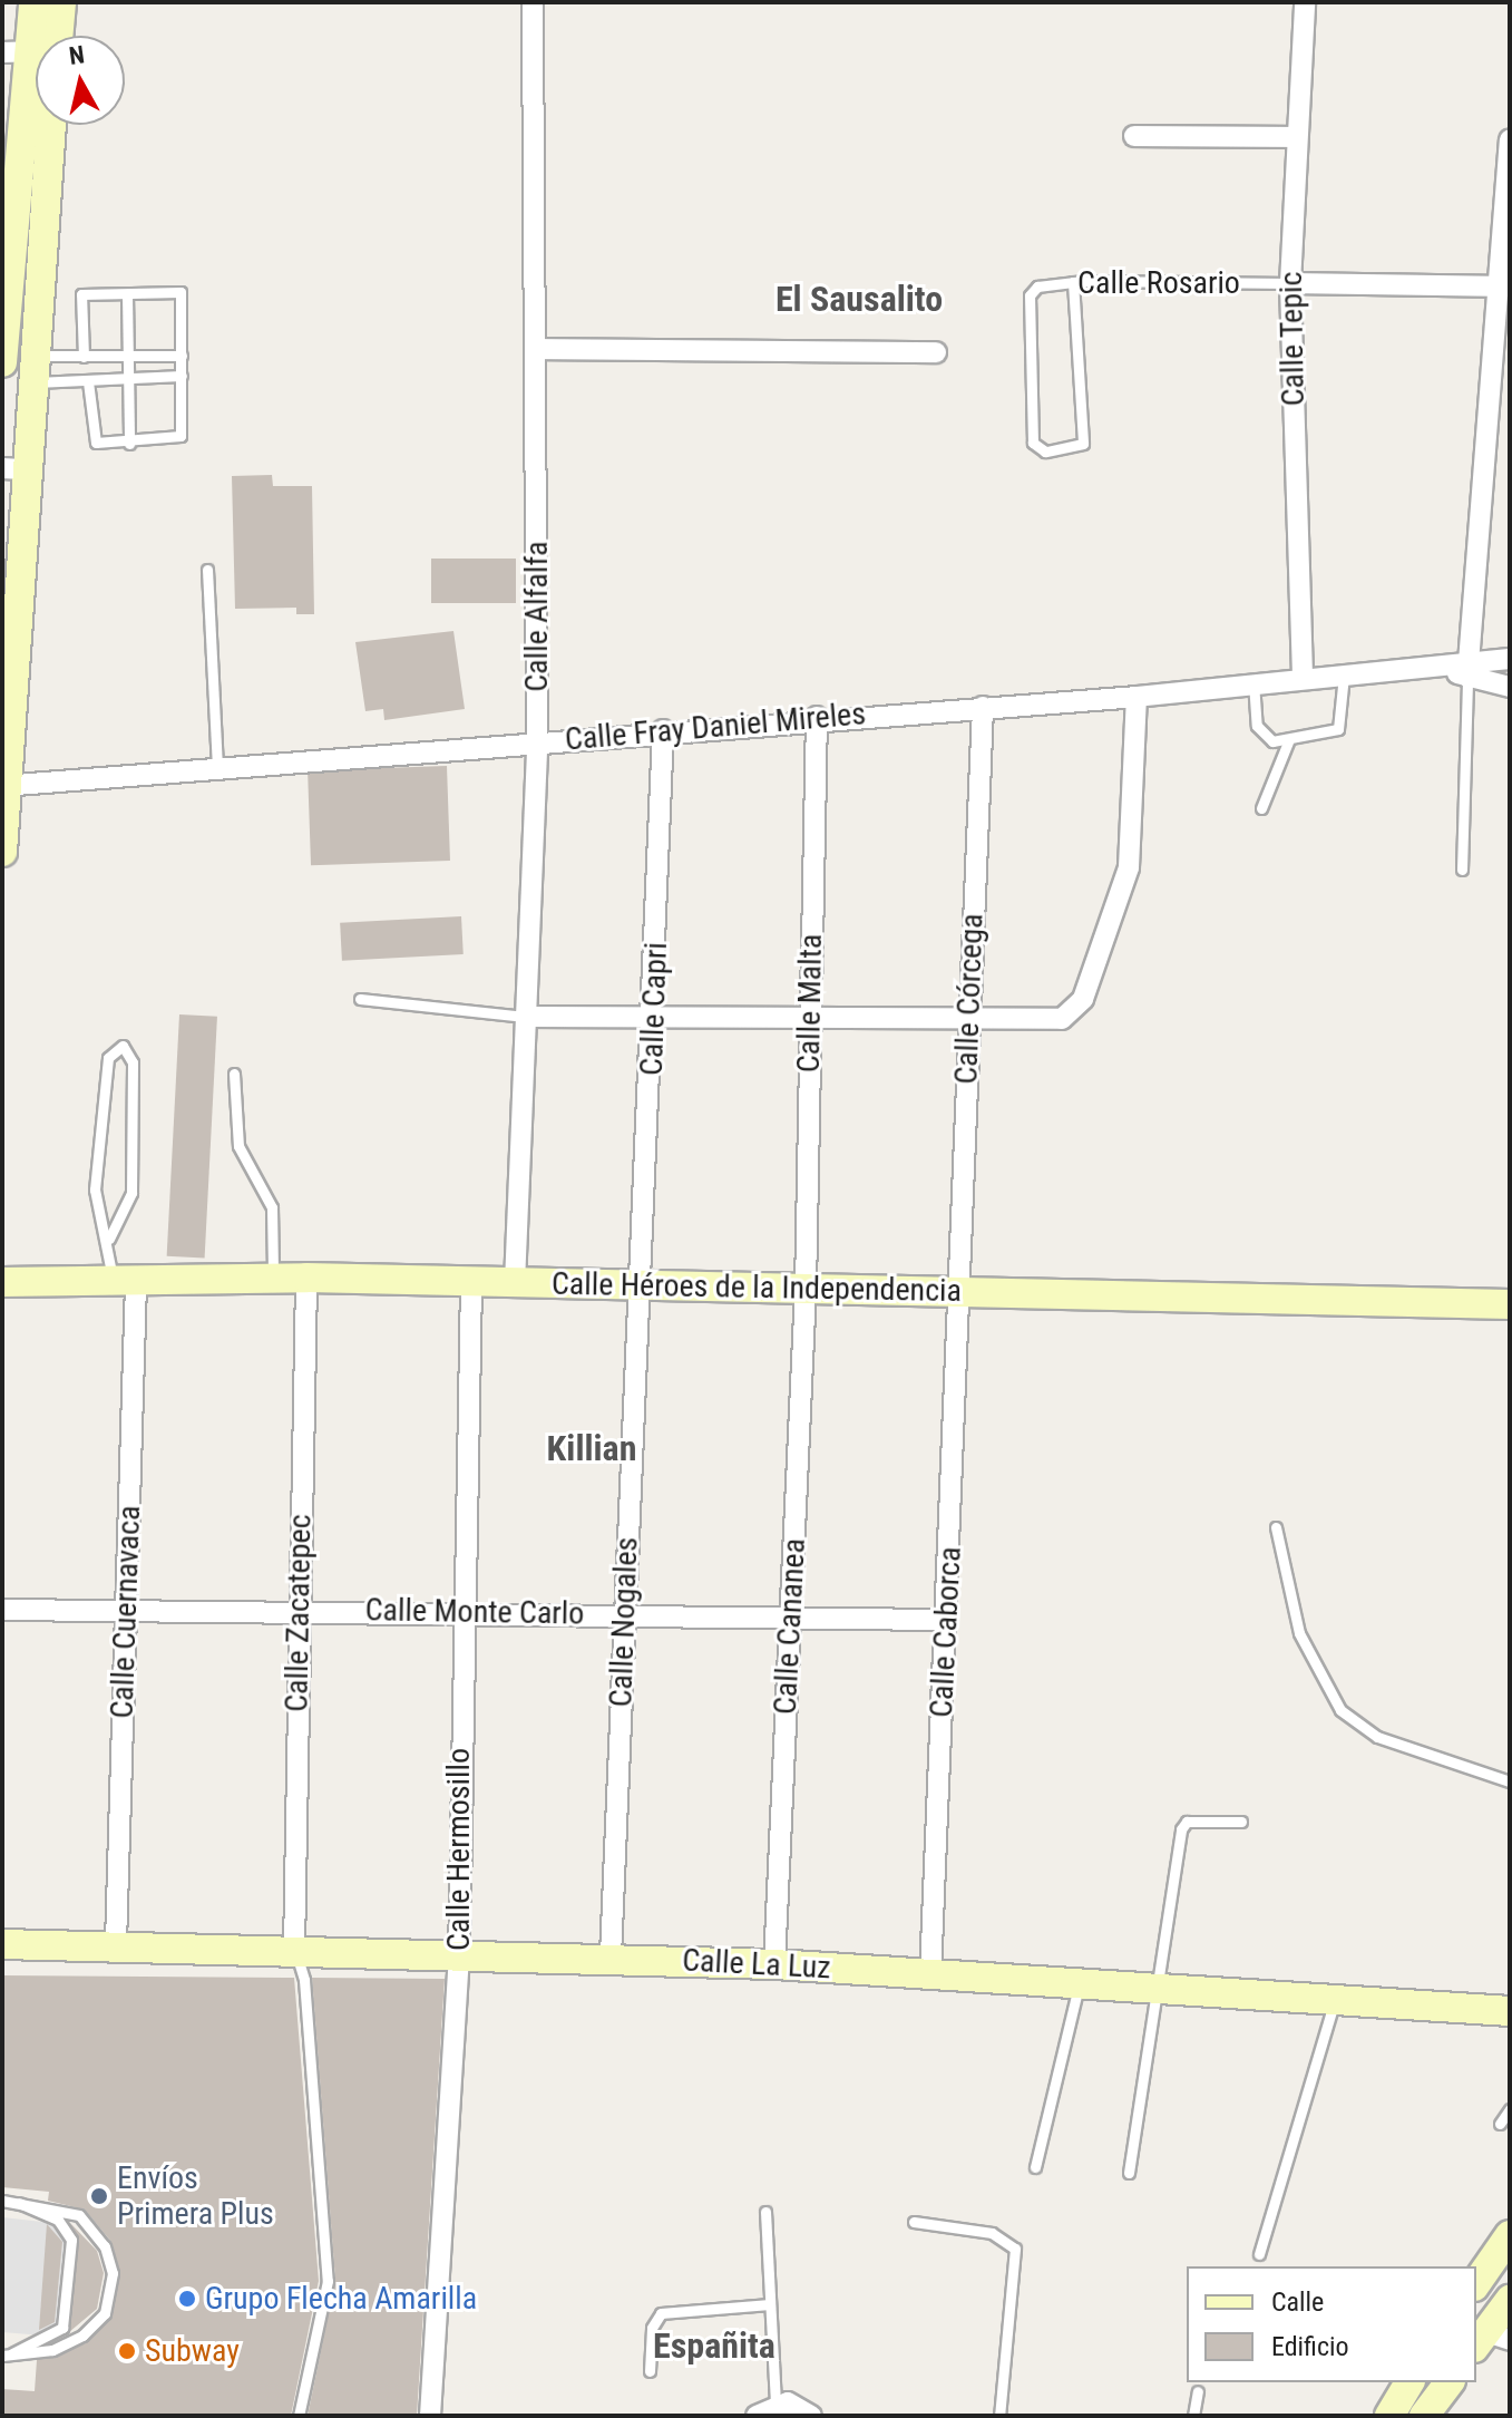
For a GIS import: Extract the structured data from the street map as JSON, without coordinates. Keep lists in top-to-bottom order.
{
  "streets": {
    "street": [
      "Calle Rosario",
      "Calle Tepic",
      "Calle Alfalfa",
      "Calle Fray Daniel Mireles",
      "Calle Córcega",
      "Calle Malta",
      "Calle Capri",
      "Calle Héroes de la Independencia",
      "Calle Cuernavaca",
      "Calle Monte Carlo",
      "Calle Zacatepec",
      "Calle Nogales",
      "Calle Cananea",
      "Calle Caborca",
      "Calle Hermosillo",
      "Calle La Luz"
    ]
  },
  "crossings": [
    ["Calle Rosario", "Calle Tepic"],
    ["Calle Tepic", "Calle Fray Daniel Mireles"],
    ["Calle Alfalfa", "Calle Fray Daniel Mireles"],
    ["Calle Alfalfa", "Calle Héroes de la Independencia"],
    ["Calle Fray Daniel Mireles", "Calle Córcega"],
    ["Calle Fray Daniel Mireles", "Calle Malta"],
    ["Calle Fray Daniel Mireles", "Calle Capri"],
    ["Calle Córcega", "Calle Héroes de la Independencia"],
    ["Calle Córcega", "Calle Caborca"],
    ["Calle Malta", "Calle Héroes de la Independencia"],
    ["Calle Malta", "Calle Cananea"],
    ["Calle Capri", "Calle Héroes de la Independencia"],
    ["Calle Capri", "Calle Nogales"],
    ["Calle Héroes de la Independencia", "Calle Cuernavaca"],
    ["Calle Héroes de la Independencia", "Calle Zacatepec"],
    ["Calle Héroes de la Independencia", "Calle Nogales"],
    ["Calle Héroes de la Independencia", "Calle Cananea"],
    ["Calle Héroes de la Independencia", "Calle Caborca"],
    ["Calle Héroes de la Independencia", "Calle Hermosillo"],
    ["Calle Cuernavaca", "Calle Monte Carlo"],
    ["Calle Cuernavaca", "Calle La Luz"],
    ["Calle Monte Carlo", "Calle Zacatepec"],
    ["Calle Monte Carlo", "Calle Nogales"],
    ["Calle Monte Carlo", "Calle Cananea"],
    ["Calle Monte Carlo", "Calle Caborca"],
    ["Calle Monte Carlo", "Calle Hermosillo"],
    ["Calle Zacatepec", "Calle La Luz"],
    ["Calle Nogales", "Calle La Luz"],
    ["Calle Cananea", "Calle La Luz"],
    ["Calle Caborca", "Calle La Luz"],
    ["Calle Hermosillo", "Calle La Luz"]
  ],
  "districts": ["El Sausalito", "Killian", "Españita"],
  "places": ["Envíos Primera Plus", "Grupo Flecha Amarilla", "Subway"],
  "legend": ["Calle", "Edificio"],
  "north": "top"
}
